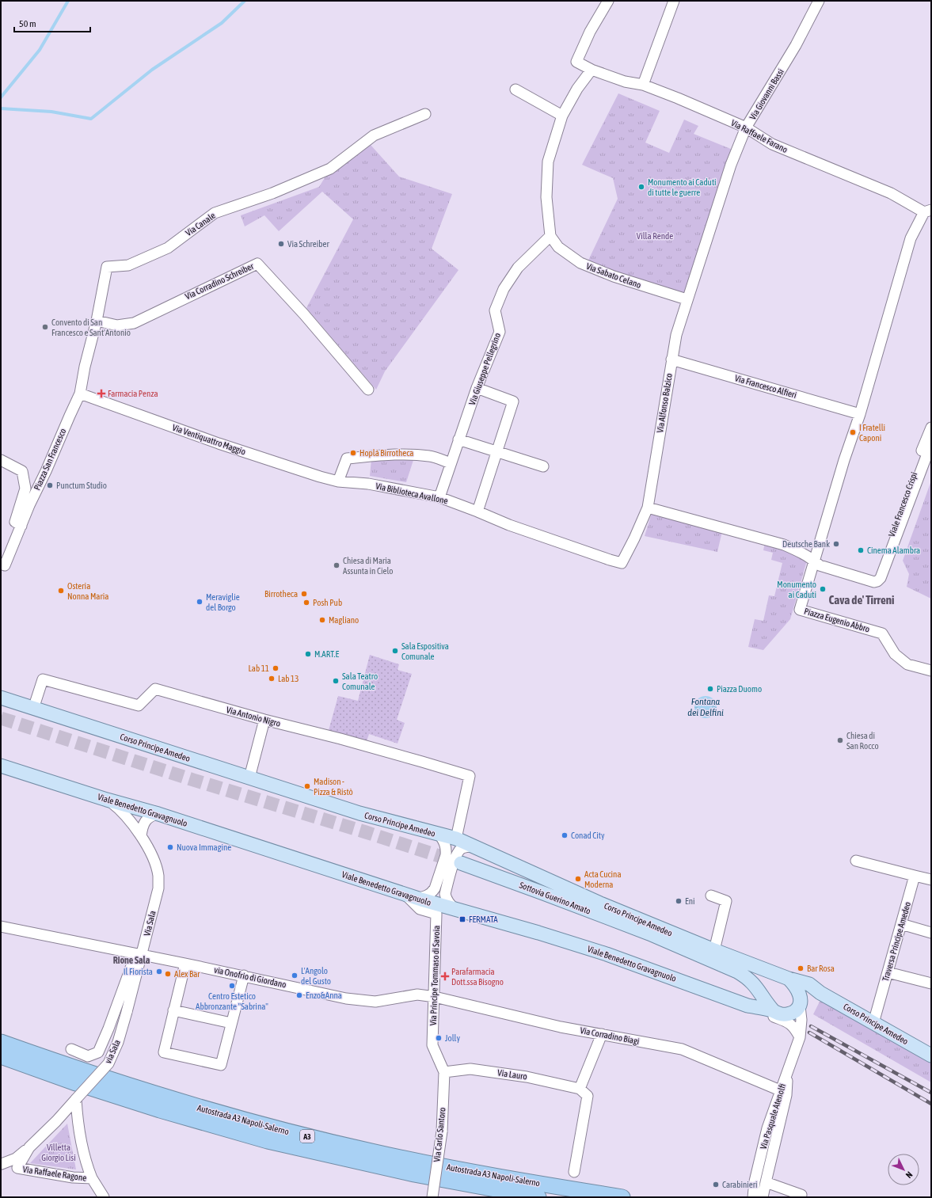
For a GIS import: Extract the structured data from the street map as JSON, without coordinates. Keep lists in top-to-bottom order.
{
  "streets": {
    "highway": ["Autostrada A3 Napoli-Salerno", "A3"],
    "main road": ["Corso Principe Amedeo", "Viale Benedetto Gravagnuolo", "Sottovia Guerino Amato"],
    "street": [
      "Via Giovanni Bassi",
      "Via Raffaele Farano",
      "Via Canale",
      "Via Sabato Celano",
      "Via Corradino Schreiber",
      "Via Giuseppe Pellegrino",
      "Via Francesco Alfieri",
      "Via Alfonso Balzico",
      "Via Ventiquattro Maggio",
      "Piazza San Francesco",
      "Via Biblioteca Avallone",
      "Viale Francesco Crispi",
      "Piazza Eugenio Abbro",
      "Via Antonio Nigro",
      "Via Sala",
      "Traversa Principe Amedeo",
      "Via Principe Tommaso di Savoia",
      "via Onofrio di Giordano",
      "Via Corradino Biagi",
      "via Sala",
      "Via Lauro",
      "Via Pasquale Atenolfi",
      "Via Carlo Santoro",
      "Via Raffaele Ragone"
    ]
  },
  "crossings": [
    ["Via Giovanni Bassi", "Via Raffaele Farano"],
    ["Via Giovanni Bassi", "Via Sabato Celano"],
    ["Via Giovanni Bassi", "Via Alfonso Balzico"],
    ["Via Canale", "Via Corradino Schreiber"],
    ["Via Canale", "Via Ventiquattro Maggio"],
    ["Via Canale", "Piazza San Francesco"],
    ["Via Sabato Celano", "Via Giuseppe Pellegrino"],
    ["Via Sabato Celano", "Via Alfonso Balzico"],
    ["Via Giuseppe Pellegrino", "Via Biblioteca Avallone"],
    ["Via Francesco Alfieri", "Via Alfonso Balzico"],
    ["Via Alfonso Balzico", "Via Biblioteca Avallone"],
    ["Via Ventiquattro Maggio", "Piazza San Francesco"],
    ["Via Ventiquattro Maggio", "Via Biblioteca Avallone"],
    ["Viale Francesco Crispi", "Piazza Eugenio Abbro"],
    ["Via Antonio Nigro", "Corso Principe Amedeo"],
    ["Corso Principe Amedeo", "Sottovia Guerino Amato"],
    ["Corso Principe Amedeo", "Traversa Principe Amedeo"],
    ["Viale Benedetto Gravagnuolo", "Sottovia Guerino Amato"],
    ["Viale Benedetto Gravagnuolo", "Via Sala"],
    ["Viale Benedetto Gravagnuolo", "Via Principe Tommaso di Savoia"],
    ["Via Sala", "via Onofrio di Giordano"],
    ["Via Sala", "via Sala"],
    ["Via Principe Tommaso di Savoia", "via Onofrio di Giordano"],
    ["Via Principe Tommaso di Savoia", "Via Corradino Biagi"],
    ["Via Principe Tommaso di Savoia", "Via Lauro"],
    ["Via Principe Tommaso di Savoia", "Via Carlo Santoro"],
    ["via Onofrio di Giordano", "Via Corradino Biagi"],
    ["Via Corradino Biagi", "Via Pasquale Atenolfi"],
    ["via Sala", "Via Raffaele Ragone"],
    ["Via Lauro", "Via Carlo Santoro"]
  ],
  "districts": ["Cava de' Tirreni", "Rione Sala"],
  "water": ["Fontana dei Delfini"],
  "parks": ["Villa Rende", "Villetta Giorgio Lisi"],
  "places": {
    "other": [
      "Monumento ai Caduti di tutte le guerre",
      "Via Schreiber",
      "Convento di San Francesco e Sant'Antonio",
      "I Fratelli Caponi",
      "Hoplà Birrotheca",
      "Punctum Studio",
      "Deutsche Bank",
      "Cinema Alambra",
      "Chiesa di Maria Assunta in Cielo",
      "Monumento ai Caduti",
      "Osteria Nonna Maria",
      "Birrotheca",
      "Meraviglie del Borgo",
      "Posh Pub",
      "Magliano",
      "Sala Espositiva Comunale",
      "M.ART.E",
      "Lab 11",
      "Lab 13",
      "Sala Teatro Comunale",
      "Piazza Duomo",
      "Chiesa di San Rocco",
      "Madison - Pizza & Ristò",
      "Conad City",
      "Nuova Immagine",
      "Acta Cucina Moderna",
      "Eni",
      "Bar Rosa",
      "Il Fiorista",
      "Alex Bar",
      "L'Angolo del Gusto",
      "Centro Estetico Abbronzante \"Sabrina\"",
      "Enzo&Anna",
      "Jolly",
      "Carabinieri"
    ],
    "health": ["Farmacia Penza", "Parafarmacia Dott.ssa Bisogno"],
    "transit": ["FERMATA"]
  },
  "scale_bar": "50 m",
  "north": "bottom right"
}
